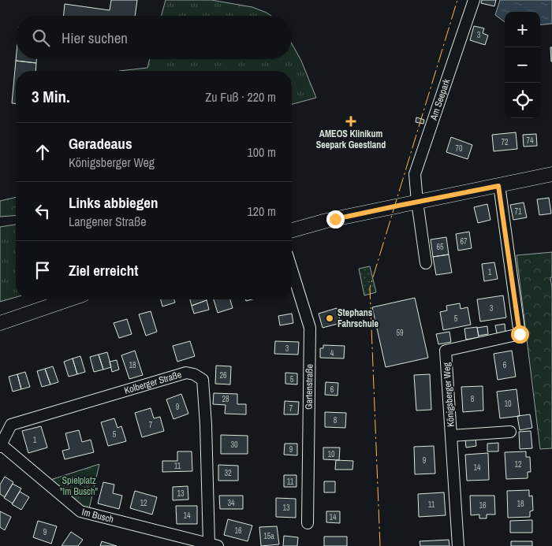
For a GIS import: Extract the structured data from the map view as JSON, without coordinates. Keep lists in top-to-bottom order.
{
  "streets": {
    "street": [
      "Am Seepark",
      "Kolberger Straße",
      "Gartenstraße",
      "Königsberger Weg",
      "Im Busch"
    ]
  },
  "crossings": [
    ["Kolberger Straße", "Im Busch"]
  ],
  "parks": ["Spielplatz \"Im Busch\""],
  "places": {
    "health": ["AMEOS Klinikum Seepark Geestland"],
    "other": ["Stephans Fahrschule"]
  },
  "house_numbers": [
    "3",
    "74",
    "72",
    "70",
    "71",
    "67",
    "65",
    "1",
    "3",
    "5",
    "59",
    "3",
    "4",
    "18",
    "6",
    "26",
    "5",
    "6",
    "28",
    "8",
    "10",
    "9",
    "7",
    "8",
    "7",
    "5",
    "1",
    "30",
    "9",
    "10",
    "9",
    "12",
    "11",
    "14",
    "32",
    "11",
    "13",
    "12",
    "34",
    "18",
    "11",
    "16",
    "13",
    "14",
    "14",
    "16",
    "9",
    "15a"
  ],
  "page": {
    "map_buttons": ["+", "−"],
    "search": "Hier suchen",
    "heading": ["3 Min.", "Zu Fuß · 220 m"],
    "list": [
      ["Geradeaus", "Königsberger Weg", "100 m"],
      ["Links abbiegen", "Langener Straße", "120 m"],
      "Ziel erreicht"
    ]
  }
}
